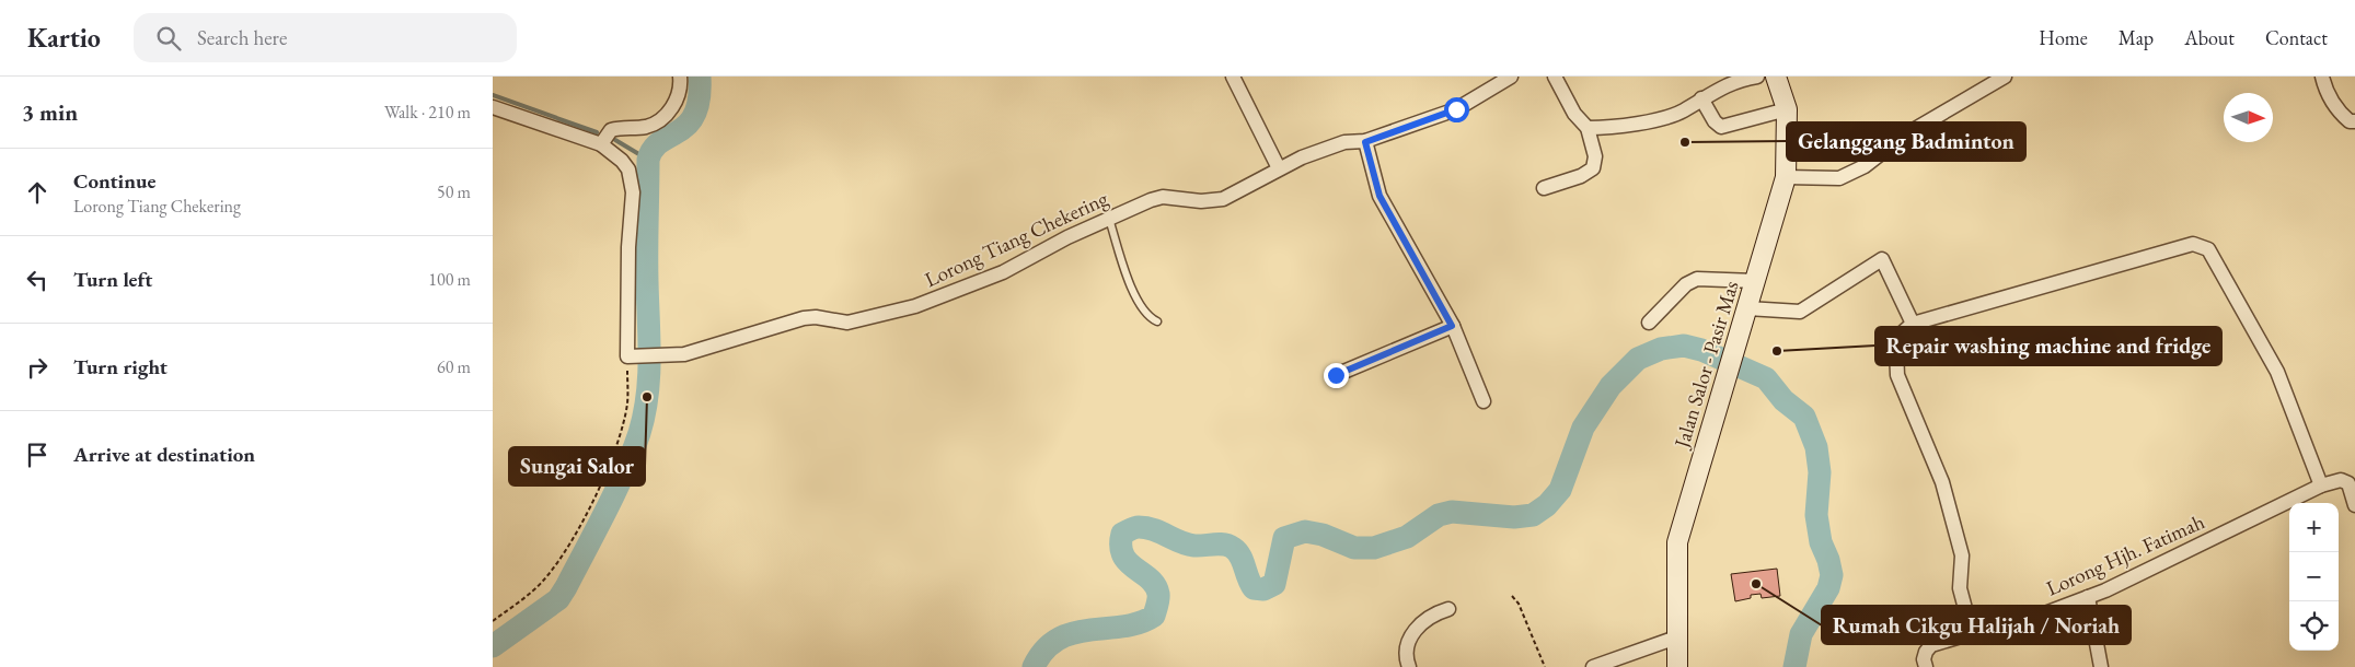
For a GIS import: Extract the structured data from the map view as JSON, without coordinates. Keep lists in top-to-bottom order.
{
  "streets": {
    "main road": ["Jalan Salor - Pasir Mas"],
    "street": ["Lorong Tiang Chekering", "Lorong Hjh. Fatimah"]
  },
  "places": [
    "Gelanggang Badminton",
    "Repair washing machine and fridge",
    "Sungai Salor",
    "Rumah Cikgu Halijah / Noriah"
  ],
  "north": "right",
  "page": {
    "header": "Kartio",
    "search": "Search here",
    "nav": [
      "Home",
      "Map",
      "About",
      "Contact"
    ],
    "heading": ["3 min", "Walk · 210 m"],
    "list": [
      ["Continue", "Lorong Tiang Chekering", "50 m"],
      ["Turn left", "100 m"],
      ["Turn right", "60 m"],
      "Arrive at destination"
    ],
    "map_buttons": ["+", "−"]
  }
}
